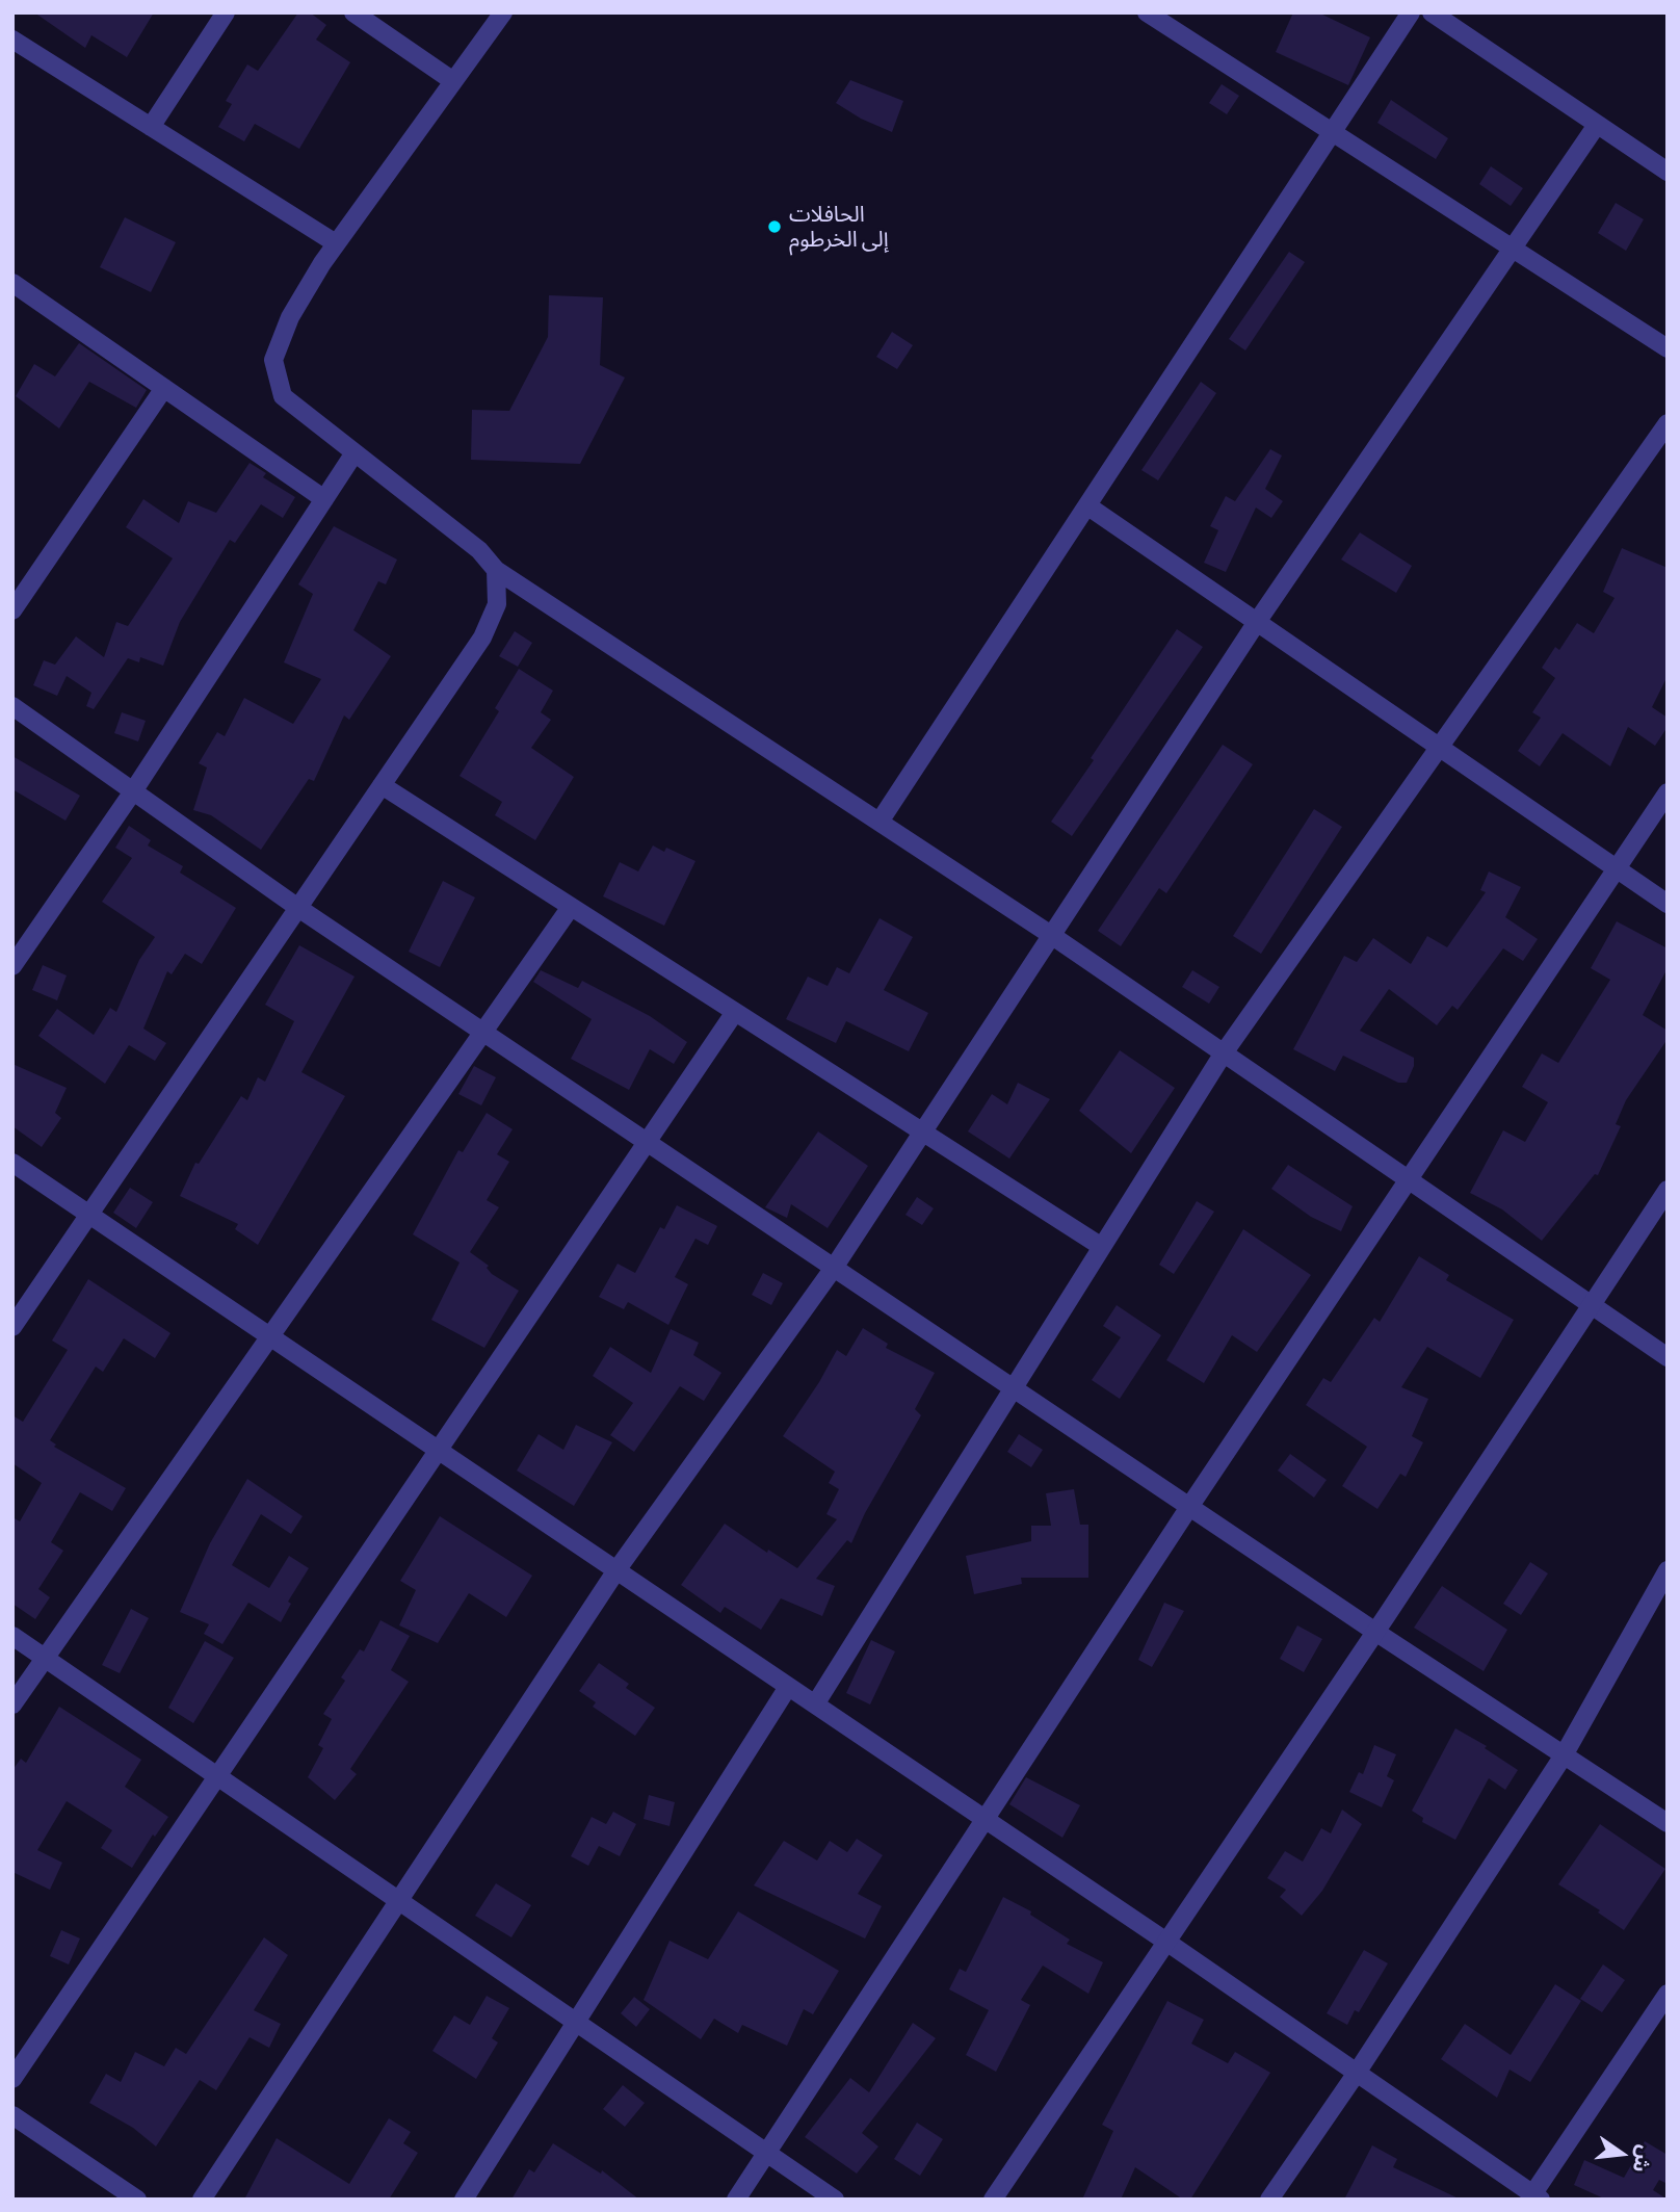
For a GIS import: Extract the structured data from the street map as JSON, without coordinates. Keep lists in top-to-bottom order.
{
  "places": ["الحافلات إلى الخرطوم"],
  "north": "right"
}
